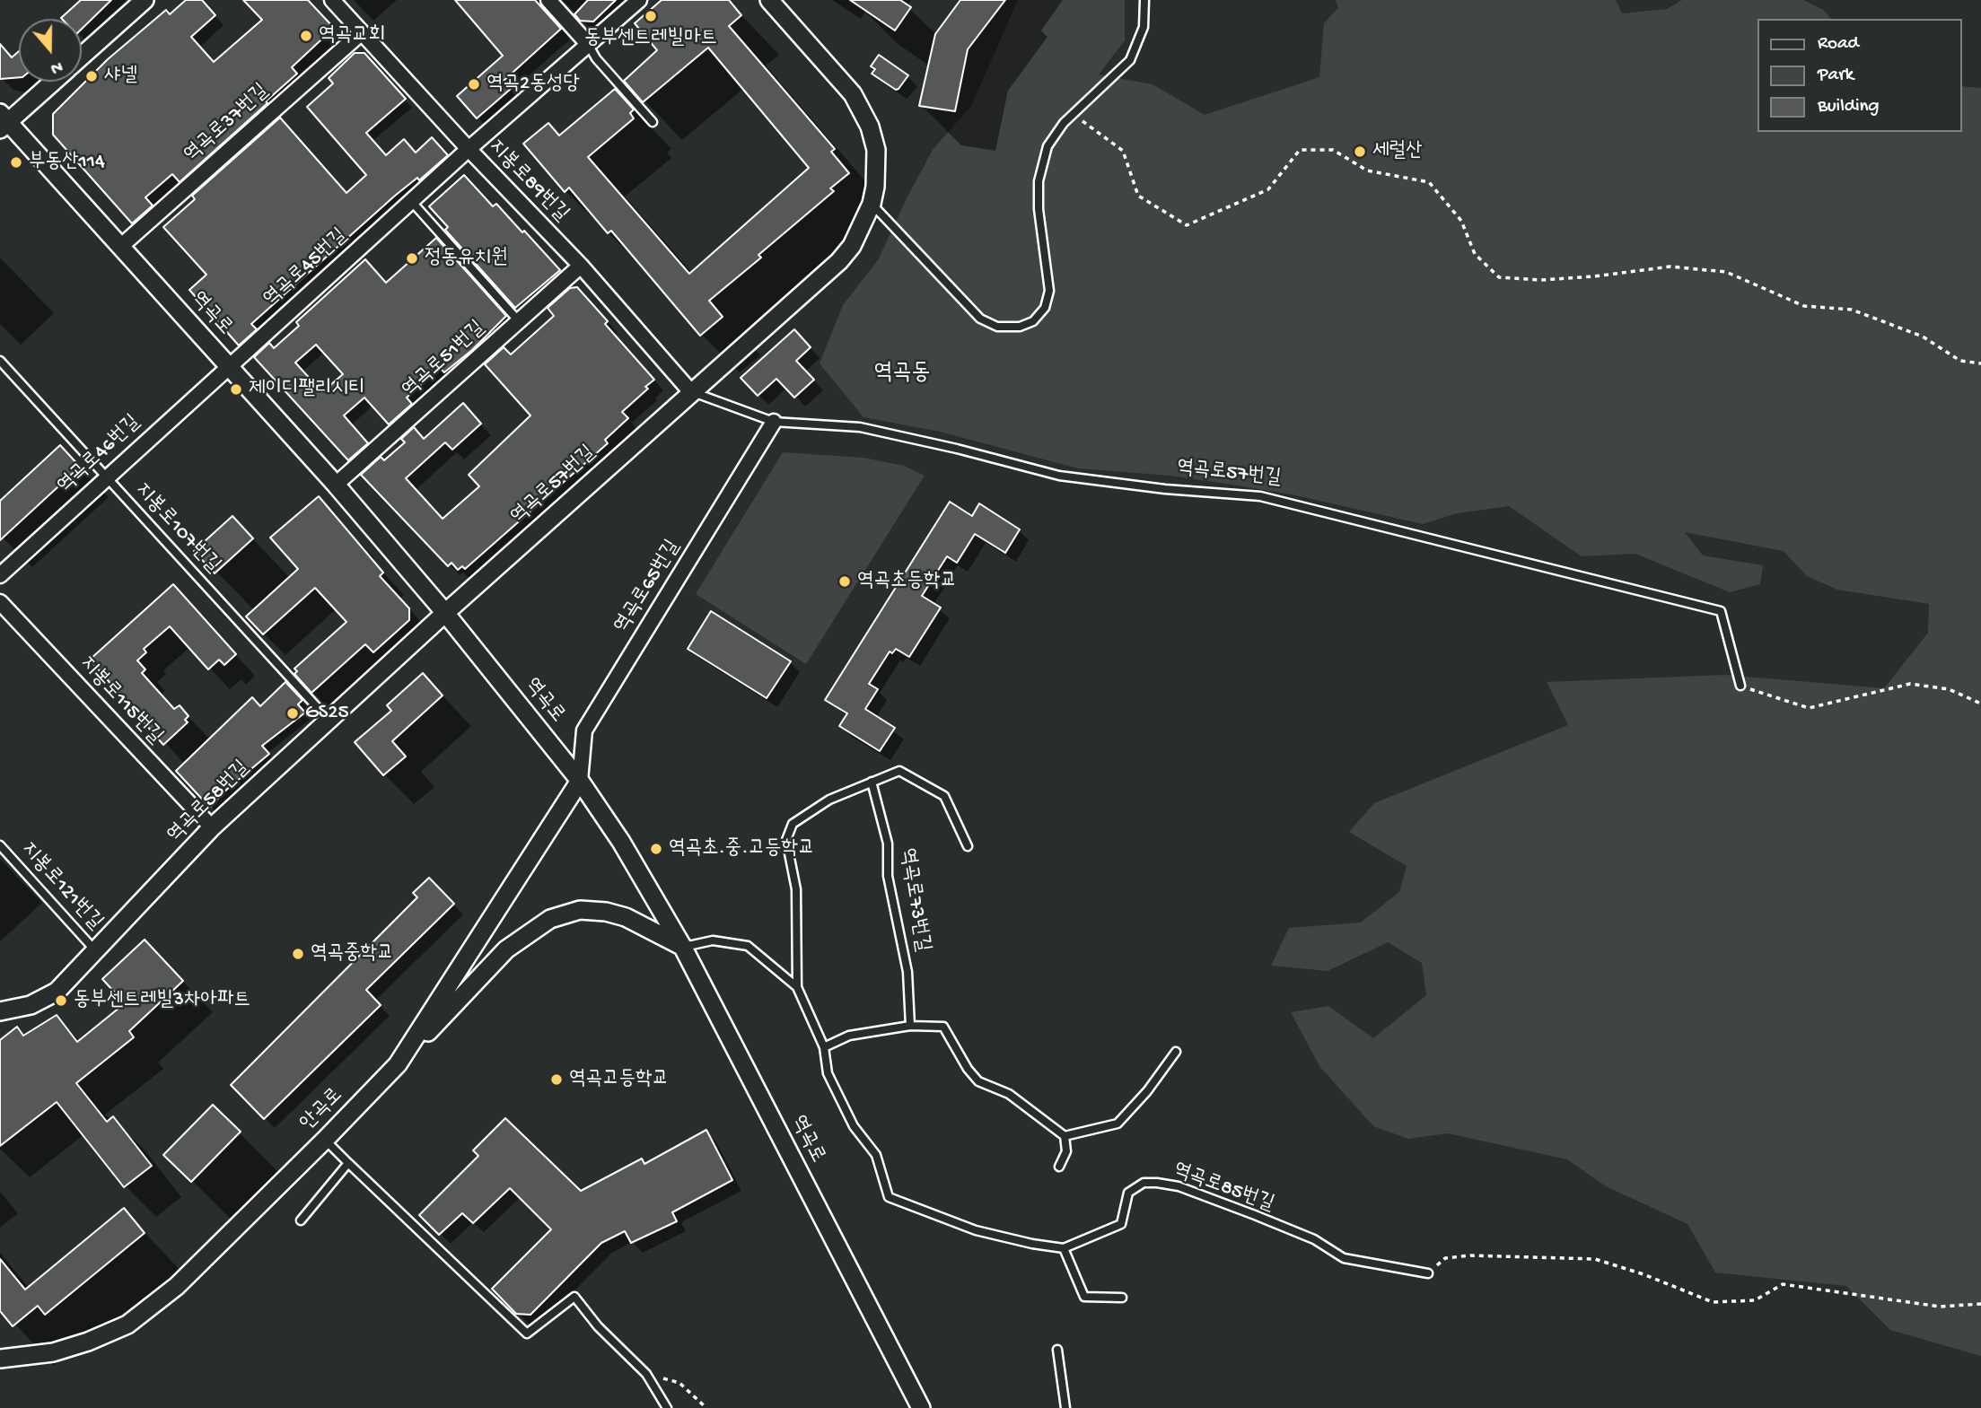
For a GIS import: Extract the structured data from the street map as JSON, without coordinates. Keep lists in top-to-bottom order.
{
  "streets": {
    "street": [
      "역곡로37번길",
      "지봉로89번길",
      "역곡로45번길",
      "역곡로",
      "역곡로51번길",
      "역곡로46번길",
      "역곡로57번길",
      "역곡로65번길",
      "지봉로115번길",
      "역곡로58번길",
      "안곡로"
    ],
    "lane": [
      "지봉로107번길",
      "지봉로121번길",
      "역곡로73번길",
      "역곡로85번길"
    ]
  },
  "crossings": [
    ["역곡로37번길", "지봉로89번길"],
    ["역곡로37번길", "역곡로"],
    ["지봉로89번길", "역곡로45번길"],
    ["지봉로89번길", "역곡로51번길"],
    ["지봉로89번길", "역곡로57번길"],
    ["역곡로45번길", "역곡로"],
    ["역곡로45번길", "역곡로46번길"],
    ["역곡로", "역곡로51번길"],
    ["역곡로", "역곡로46번길"],
    ["역곡로", "역곡로57번길"],
    ["역곡로", "역곡로65번길"],
    ["역곡로", "역곡로58번길"],
    ["역곡로", "안곡로"],
    ["역곡로46번길", "지봉로107번길"],
    ["역곡로57번길", "역곡로65번길"],
    ["역곡로57번길", "역곡로58번길"],
    ["지봉로107번길", "역곡로58번길"],
    ["역곡로65번길", "안곡로"],
    ["지봉로115번길", "역곡로58번길"],
    ["역곡로58번길", "지봉로121번길"]
  ],
  "districts": ["역곡동"],
  "places": [
    "동부센트레빌마트",
    "역곡교회",
    "샤넬",
    "역곡2동성당",
    "세럴산",
    "부동산114",
    "정동유치원",
    "제이디팰리시티",
    "역곡초등학교",
    "GS25",
    "역곡초.중.고등학교",
    "역곡중학교",
    "동부센트레빌3차아파트",
    "역곡고등학교"
  ],
  "legend": ["Road", "Park", "Building"],
  "north": "bottom"
}
